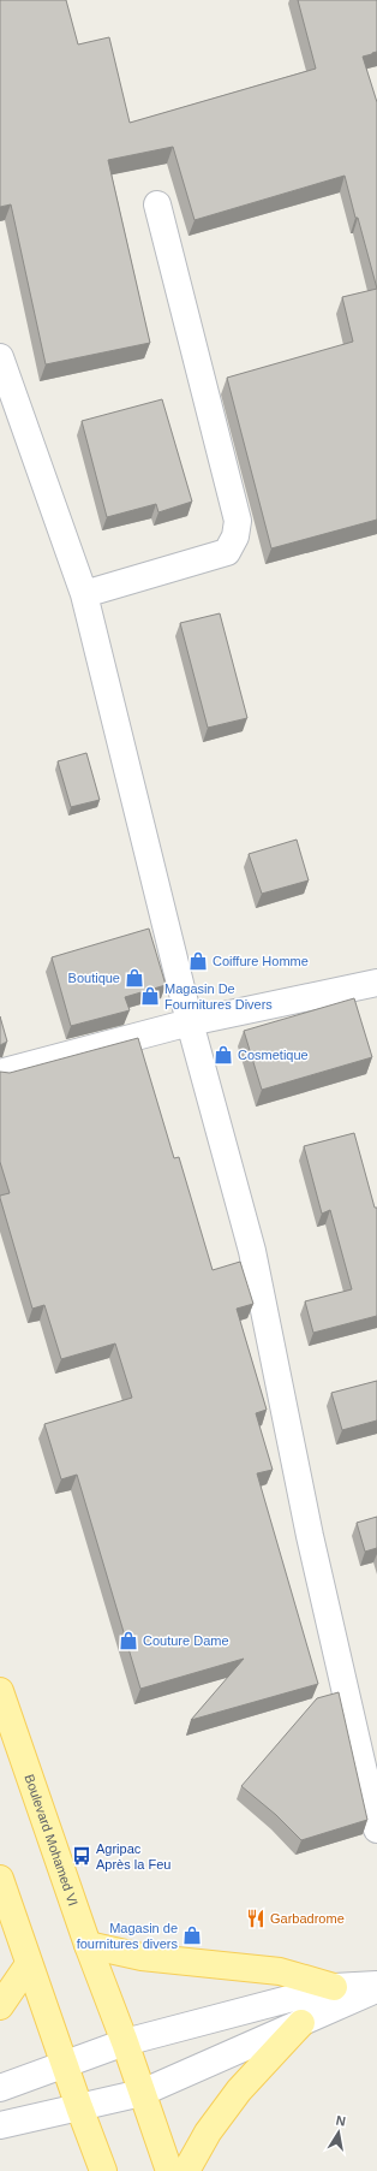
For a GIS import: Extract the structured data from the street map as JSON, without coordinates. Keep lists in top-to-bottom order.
{
  "streets": {
    "main road": ["Boulevard Mohamed VI"]
  },
  "places": {
    "shop": [
      "Coiffure Homme",
      "Boutique",
      "Magasin De Fournitures Divers",
      "Cosmetique",
      "Couture Dame",
      "Magasin de fournitures divers"
    ],
    "bus stop": ["Agripac Après la Feu"],
    "restaurant": ["Garbadrome"]
  },
  "north": "top"
}
